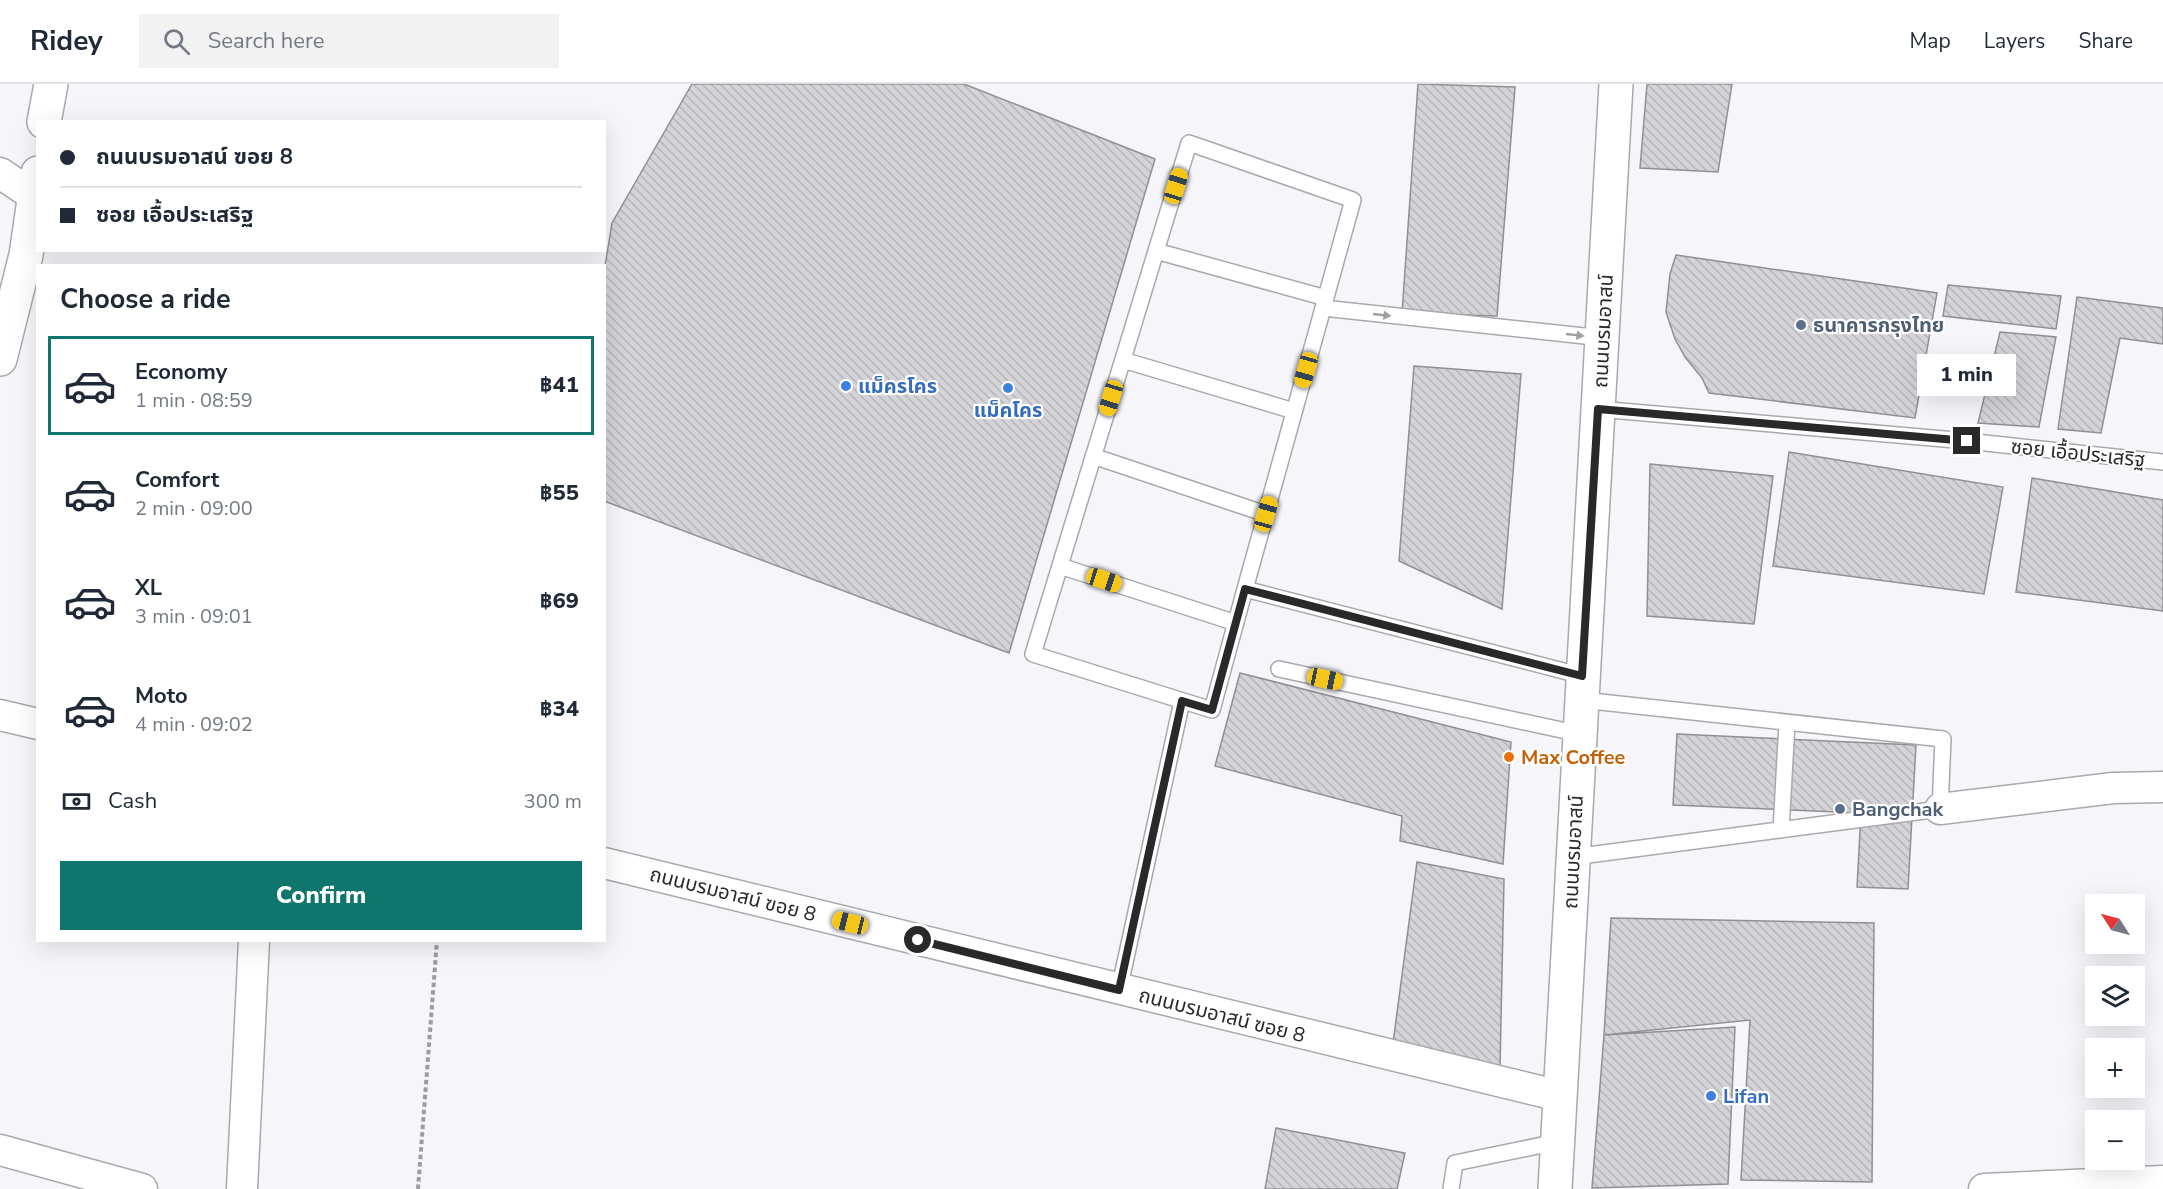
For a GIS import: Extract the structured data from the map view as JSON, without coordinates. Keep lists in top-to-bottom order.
{
  "streets": {
    "main road": ["ถนนบรมอาสน์"],
    "street": ["ถนนบรมอาสน์ ฃอย 8"],
    "lane": ["ซอย เอื้อประเสริฐ"]
  },
  "crossings": [
    ["ถนนบรมอาสน์", "ซอย เอื้อประเสริฐ"],
    ["ถนนบรมอาสน์", "ถนนบรมอาสน์ ฃอย 8"]
  ],
  "places": [
    "ธนาคารกรุงไทย",
    "แม็ครโคร",
    "แม็คโคร",
    "Max Coffee",
    "Bangchak",
    "Lifan"
  ],
  "north": "top left",
  "page": {
    "header": "Ridey",
    "search": "Search here",
    "nav": ["Map", "Layers", "Share"],
    "banner": ["ถนนบรมอาสน์ ฃอย 8", "ซอย เอื้อประเสริฐ"],
    "heading": "Choose a ride",
    "list": [
      {
        "name": "Economy",
        "note": "1 min · 08:59",
        "value": "฿41"
      },
      {
        "name": "Comfort",
        "note": "2 min · 09:00",
        "value": "฿55"
      },
      {
        "name": "XL",
        "note": "3 min · 09:01",
        "value": "฿69"
      },
      {
        "name": "Moto",
        "note": "4 min · 09:02",
        "value": "฿34"
      }
    ],
    "bubble": "1 min",
    "pay": ["Cash", "300 m"],
    "buttons": "Confirm",
    "map_buttons": ["+", "−"]
  }
}
